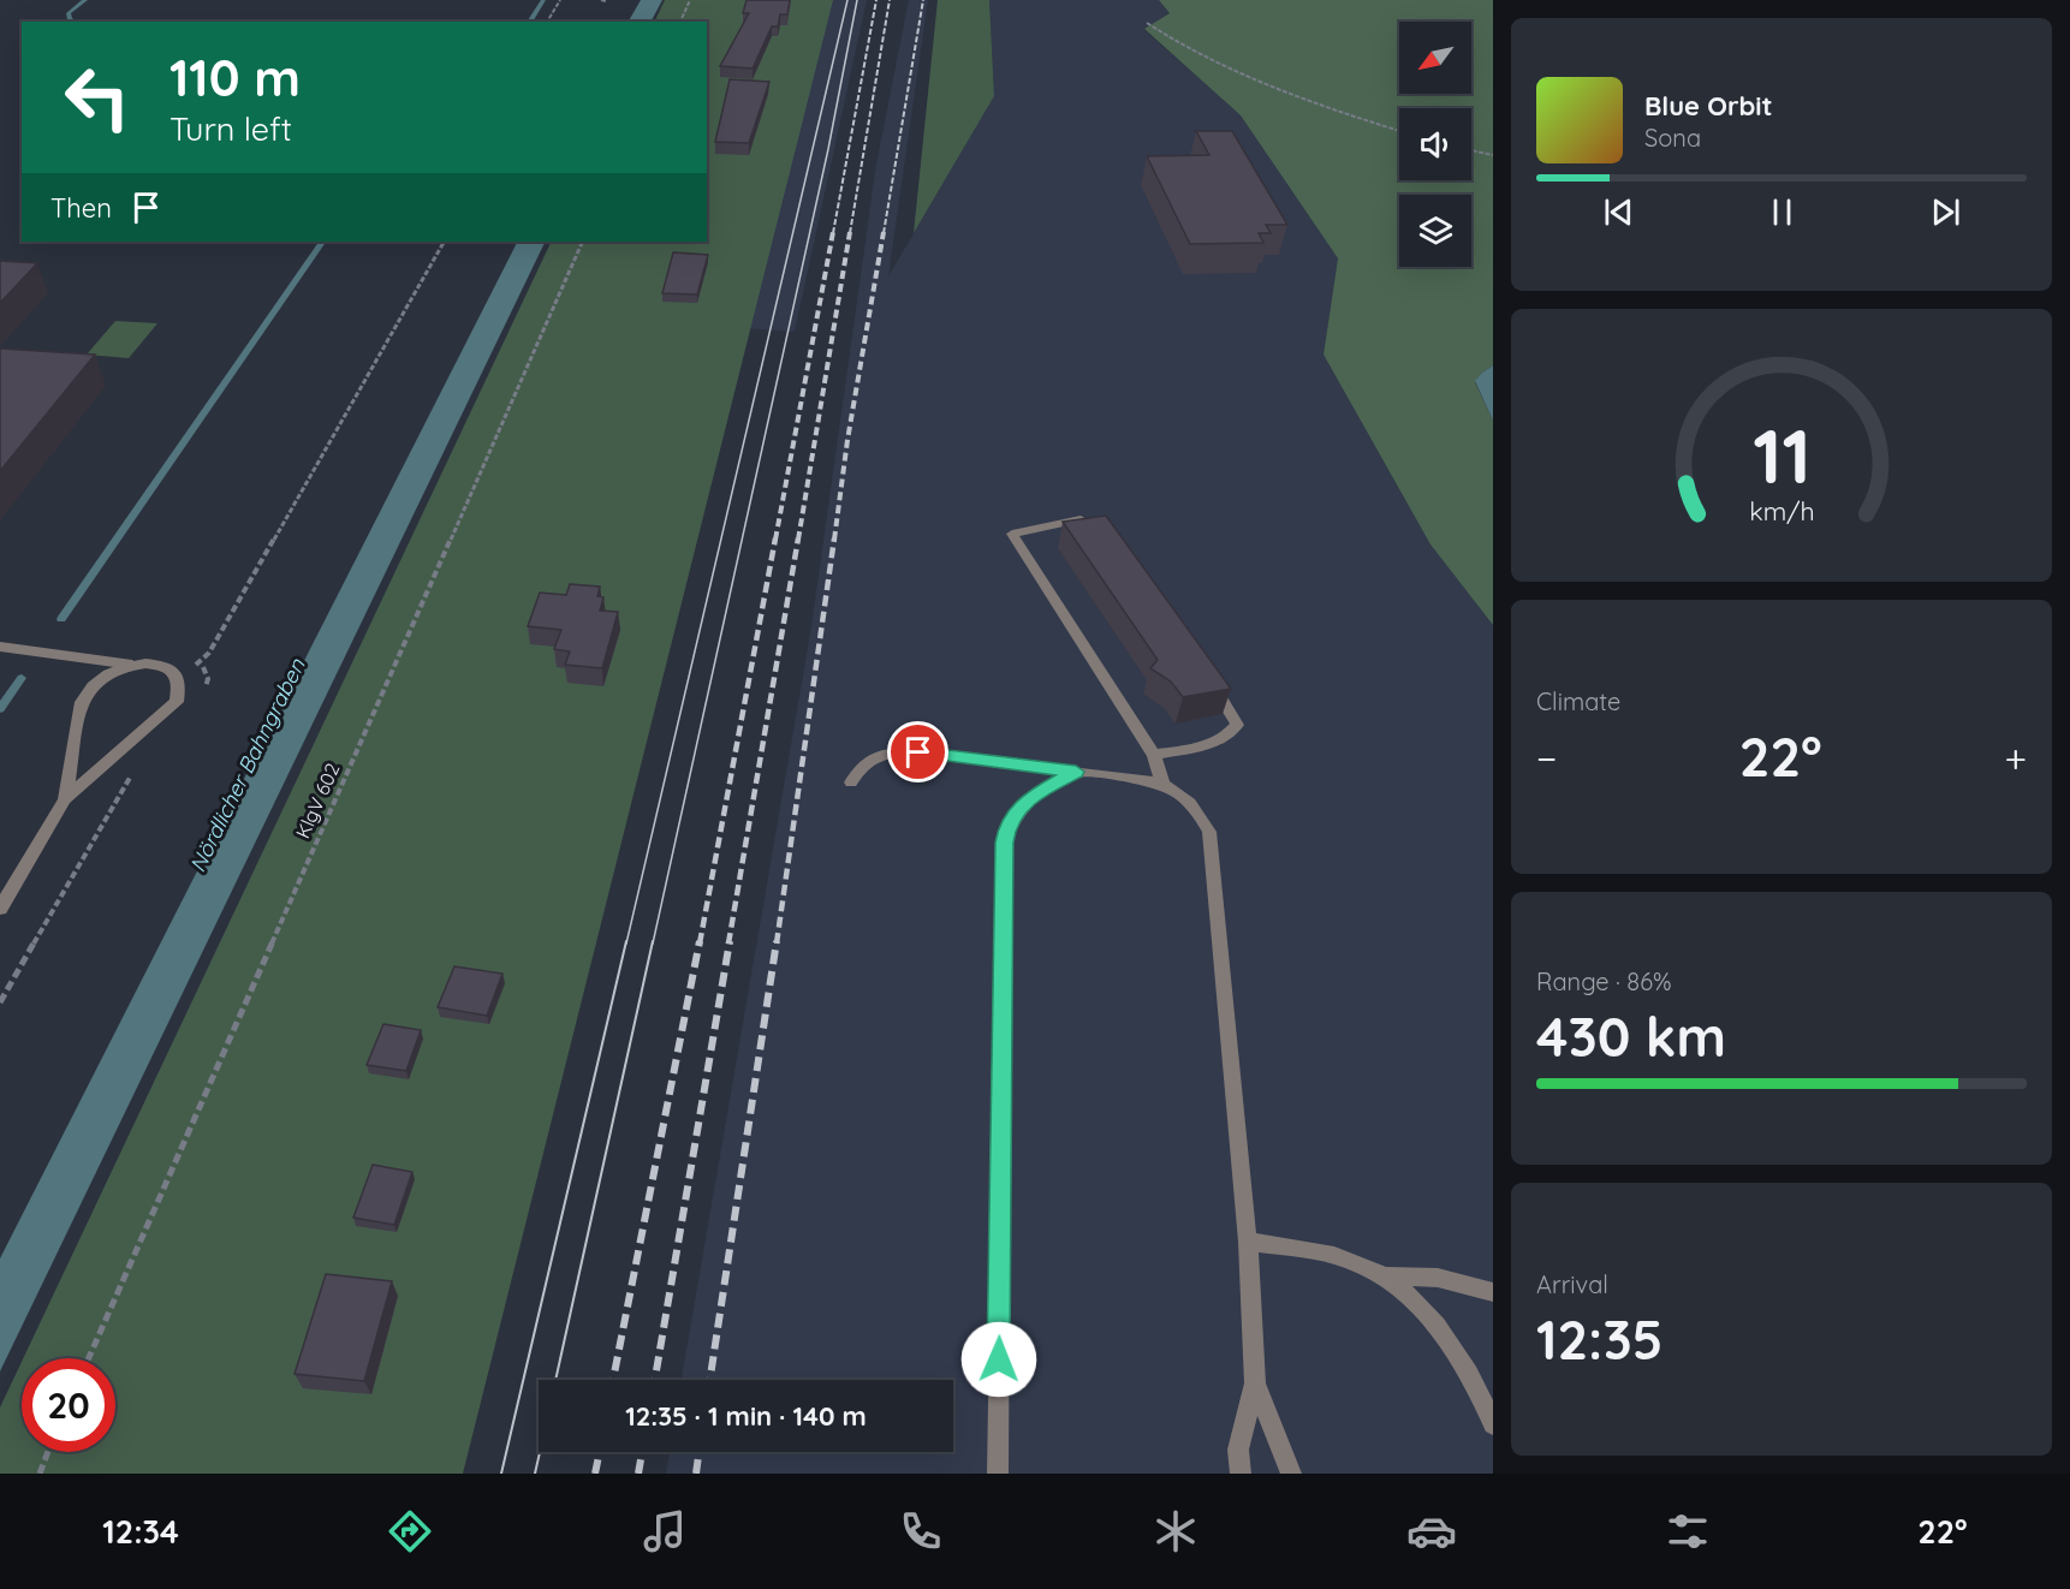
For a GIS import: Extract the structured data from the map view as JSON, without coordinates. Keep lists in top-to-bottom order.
{
  "streets": {
    "path": ["KlgV 602"]
  },
  "water": ["Nördlicher Bahngraben"],
  "north": "bottom left",
  "page": {
    "turn": ["110 m", "Turn left"],
    "song": ["Blue Orbit", "Sona"],
    "then": "Then",
    "tile": [
      "Climate",
      ["Range · 86%", "430 km"],
      ["Arrival", "12:35"]
    ],
    "heat": ["−", "22°", "+"],
    "limit": "20",
    "trip": "12:35 · 1 min · 140 m",
    "tabs": ["12:34", "22°"],
    "gauge": ["11", "km/h"]
  }
}
